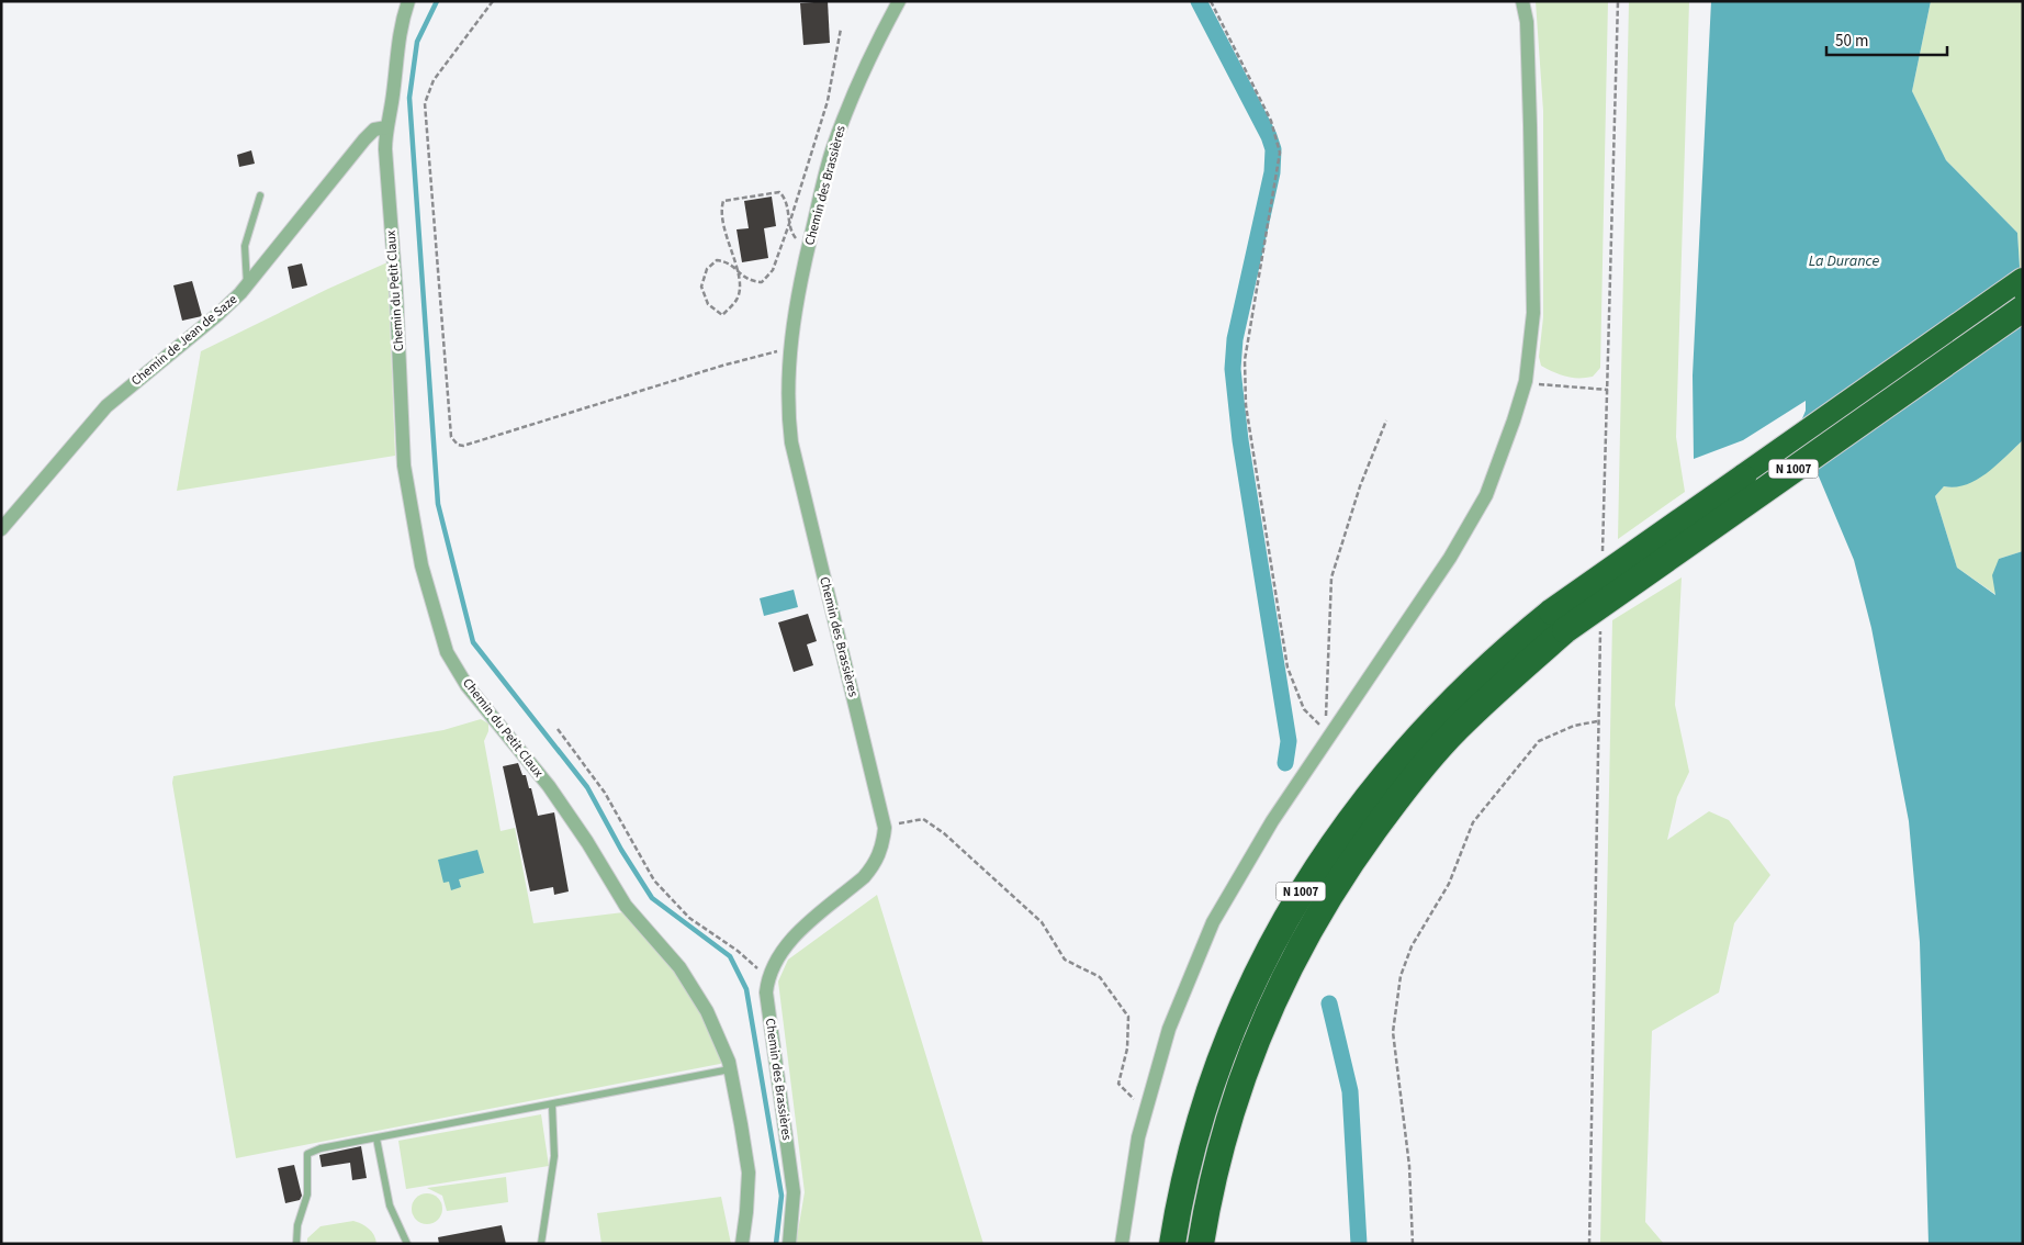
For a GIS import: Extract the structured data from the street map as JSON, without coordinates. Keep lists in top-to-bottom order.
{
  "streets": {
    "highway": ["N 1007"],
    "street": ["Chemin des Brassières", "Chemin du Petit Claux", "Chemin de Jean de Saze"]
  },
  "crossings": [
    ["Chemin du Petit Claux", "Chemin de Jean de Saze"]
  ],
  "water": ["La Durance"],
  "scale_bar": "50 m"
}
